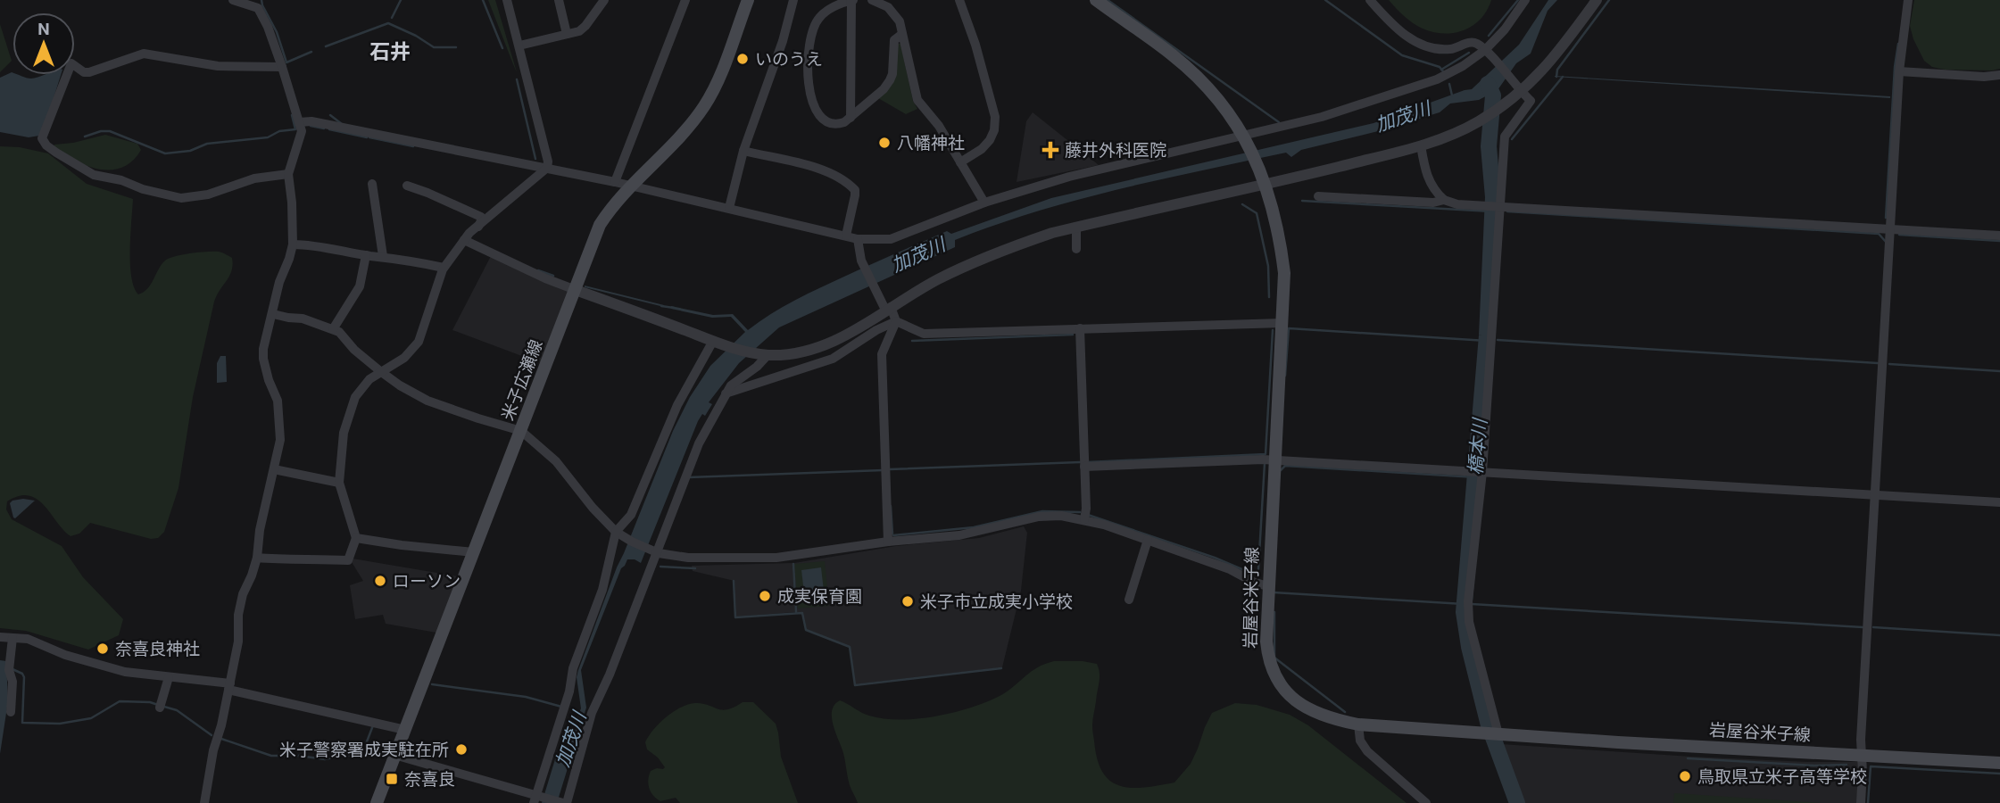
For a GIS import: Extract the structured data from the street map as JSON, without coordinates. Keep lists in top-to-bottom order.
{
  "streets": {
    "main road": ["米子広瀬線", "岩屋谷米子線"]
  },
  "districts": ["石井"],
  "water": ["加茂川", "橋本川"],
  "places": {
    "other": [
      "いのうえ",
      "八幡神社",
      "ローソン",
      "成実保育園",
      "米子市立成実小学校",
      "奈喜良神社",
      "米子警察署成実駐在所",
      "鳥取県立米子高等学校"
    ],
    "health": ["藤井外科医院"],
    "transit": ["奈喜良"]
  },
  "north": "top"
}
